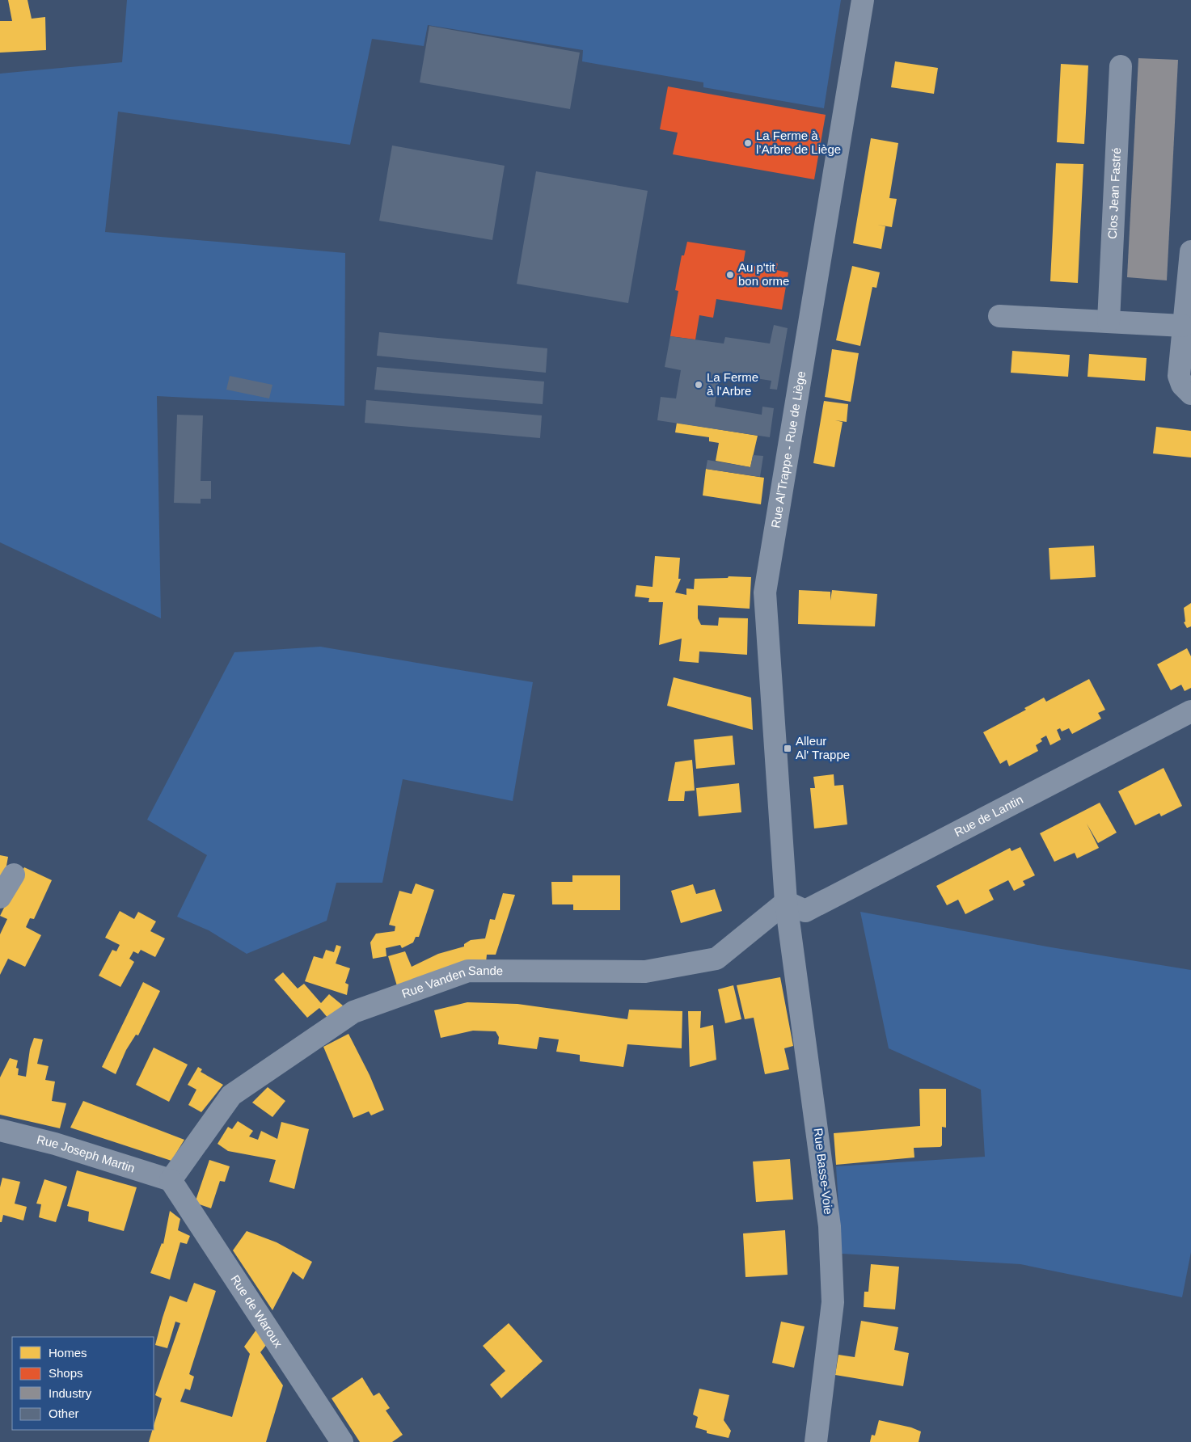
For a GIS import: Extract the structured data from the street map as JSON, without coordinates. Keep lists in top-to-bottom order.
{
  "streets": {
    "street": [
      "Clos Jean Fastré",
      "Rue Al'Trappe - Rue de Liège",
      "Rue de Lantin",
      "Rue Vanden Sande",
      "Rue Joseph Martin",
      "Rue Basse-Voie",
      "Rue de Waroux"
    ]
  },
  "crossings": [
    ["Rue Al'Trappe - Rue de Liège", "Rue de Lantin"],
    ["Rue Al'Trappe - Rue de Liège", "Rue Vanden Sande"],
    ["Rue Al'Trappe - Rue de Liège", "Rue Basse-Voie"],
    ["Rue de Lantin", "Rue Vanden Sande"],
    ["Rue de Lantin", "Rue Basse-Voie"],
    ["Rue Vanden Sande", "Rue Joseph Martin"],
    ["Rue Vanden Sande", "Rue Basse-Voie"],
    ["Rue Vanden Sande", "Rue de Waroux"],
    ["Rue Joseph Martin", "Rue de Waroux"]
  ],
  "places": {
    "other": ["La Ferme à l’Arbre de Liège", "Au p'tit bon orme", "La Ferme à l'Arbre"],
    "transit": ["Alleur Al' Trappe"]
  },
  "legend": [
    "Homes",
    "Shops",
    "Industry",
    "Other"
  ]
}
